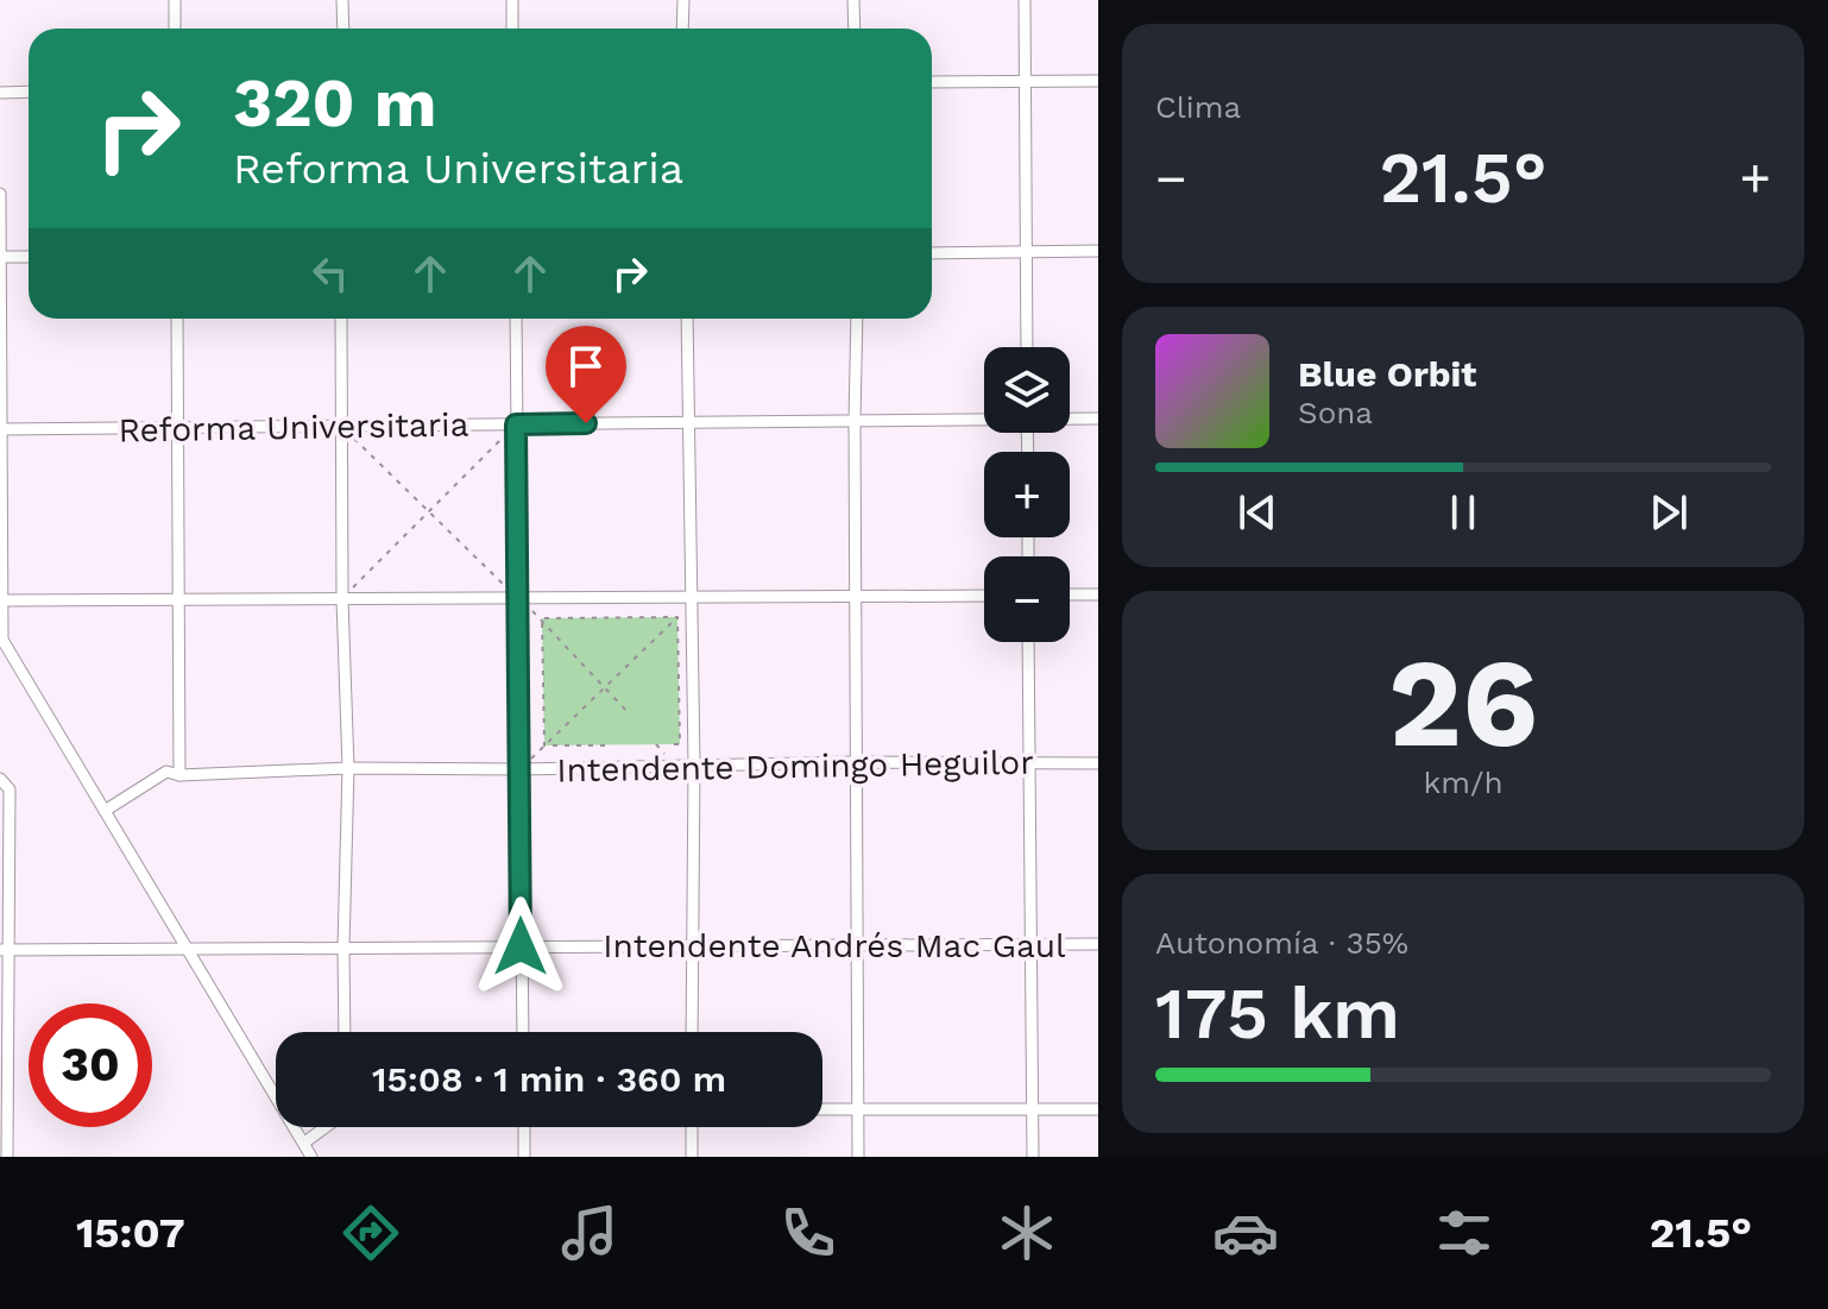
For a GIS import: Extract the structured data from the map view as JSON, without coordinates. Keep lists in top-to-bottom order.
{
  "streets": {
    "street": ["Reforma Universitaria", "Intendente Domingo Heguilor", "Intendente Andrés Mac Gaul"]
  },
  "page": {
    "tile": [
      "Clima",
      ["26", "km/h"],
      ["Autonomía · 35%", "175 km"]
    ],
    "turn": ["320 m", "Reforma Universitaria"],
    "heat": ["−", "21.5°", "+"],
    "song": ["Blue Orbit", "Sona"],
    "map_buttons": ["+", "−"],
    "limit": "30",
    "trip": "15:08 · 1 min · 360 m",
    "tabs": ["15:07", "21.5°"]
  }
}
